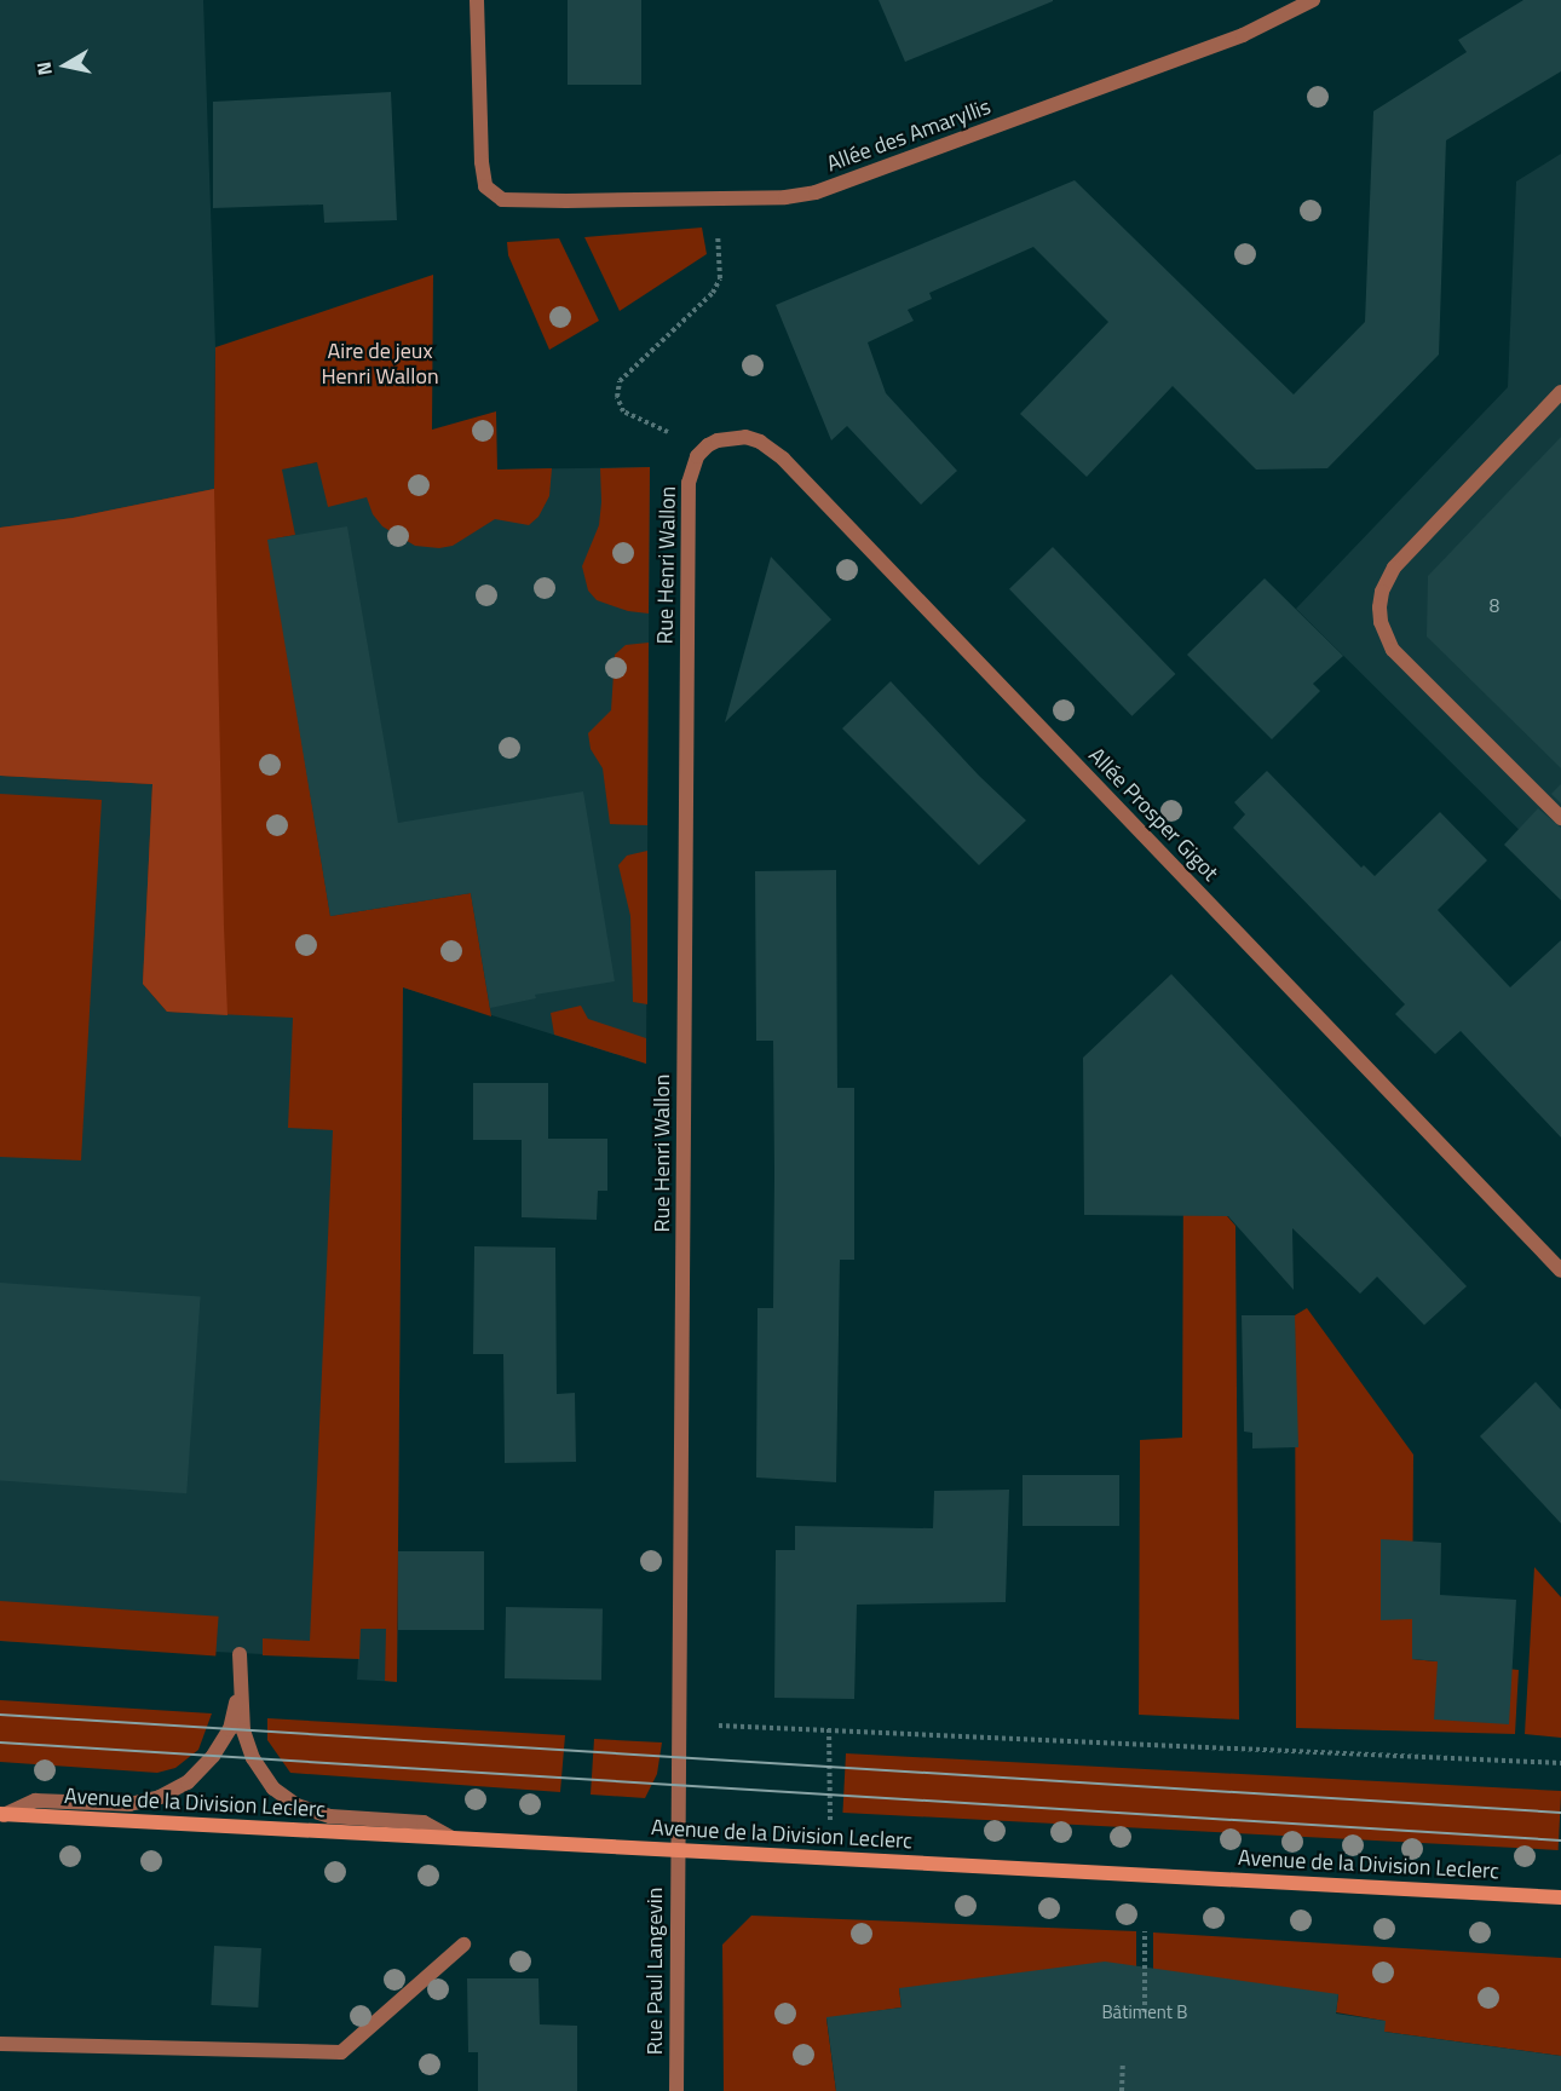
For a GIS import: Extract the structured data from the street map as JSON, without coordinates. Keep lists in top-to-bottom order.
{
  "streets": {
    "street": [
      "Allée des Amaryllis",
      "Rue Henri Wallon",
      "Allée Prosper Gigot",
      "Avenue de la Division Leclerc",
      "Rue Paul Langevin"
    ]
  },
  "crossings": [
    ["Rue Henri Wallon", "Allée Prosper Gigot"],
    ["Rue Henri Wallon", "Avenue de la Division Leclerc"],
    ["Rue Henri Wallon", "Rue Paul Langevin"],
    ["Avenue de la Division Leclerc", "Rue Paul Langevin"]
  ],
  "parks": ["Aire de jeux Henri Wallon"],
  "house_numbers": ["8", "Bâtiment B"],
  "north": "left"
}
